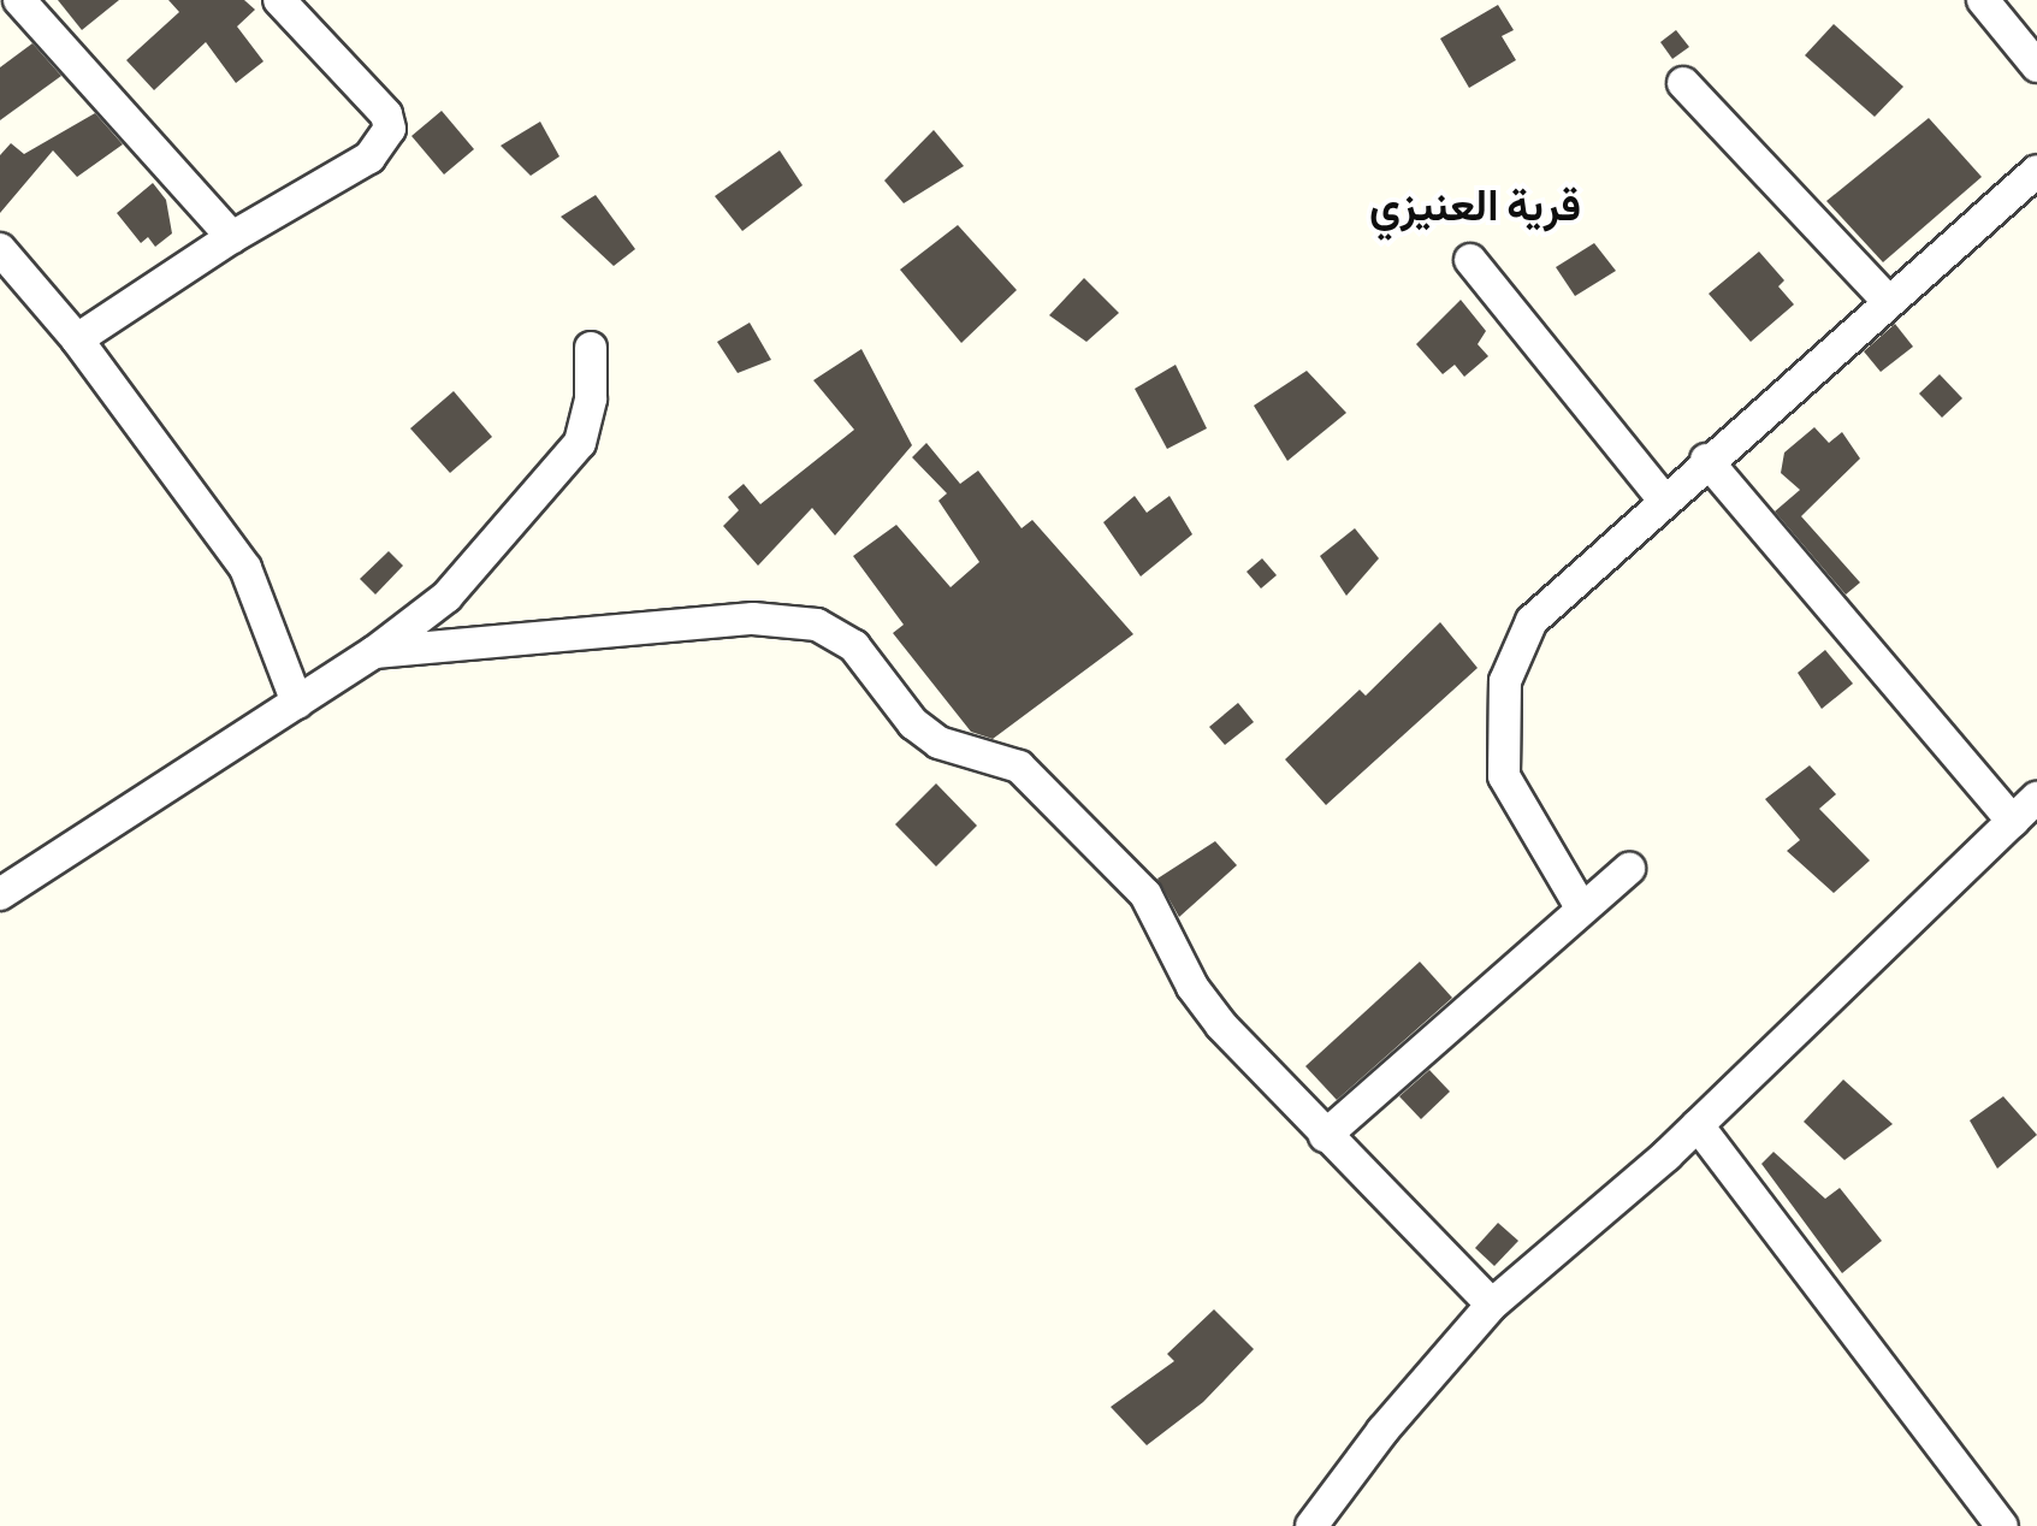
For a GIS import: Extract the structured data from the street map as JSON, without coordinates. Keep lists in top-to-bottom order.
{
  "districts": ["قرية العنيزي"]
}
